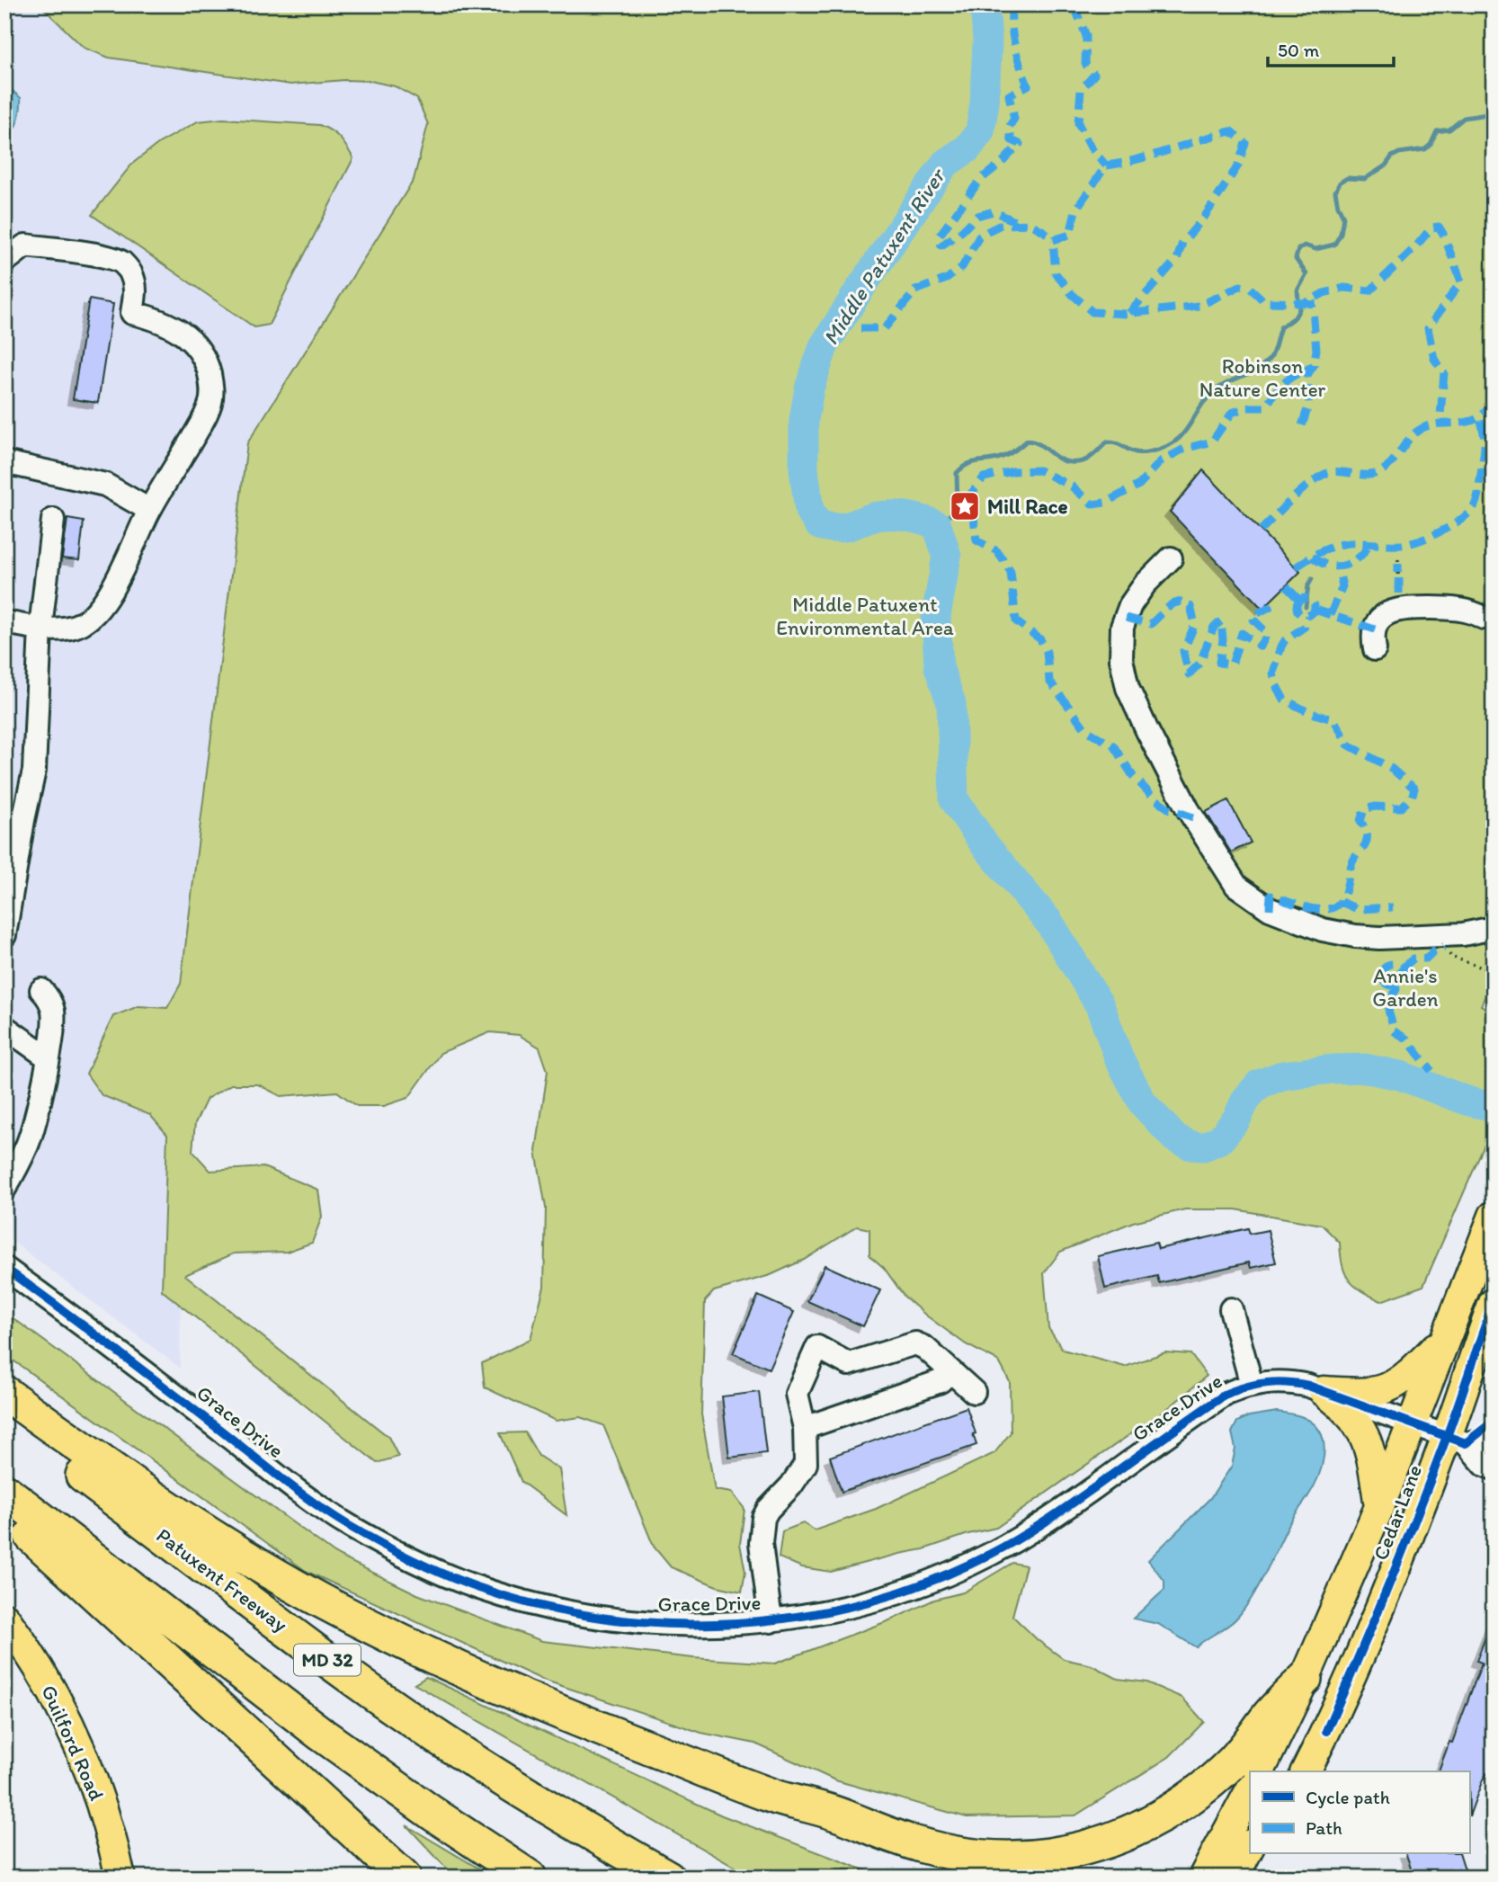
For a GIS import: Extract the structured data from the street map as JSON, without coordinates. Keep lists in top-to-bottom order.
{
  "streets": {
    "highway": ["Patuxent Freeway", "MD 32"],
    "main road": ["Cedar Lane", "Guilford Road"],
    "street": ["Grace Drive"]
  },
  "crossings": [
    ["Grace Drive", "Cedar Lane"]
  ],
  "water": ["Middle Patuxent River"],
  "parks": ["Robinson Nature Center", "Middle Patuxent Environmental Area", "Annie's Garden"],
  "places": {
    "place": ["Mill Race"]
  },
  "legend": ["Cycle path", "Path"],
  "scale_bar": "50 m"
}
